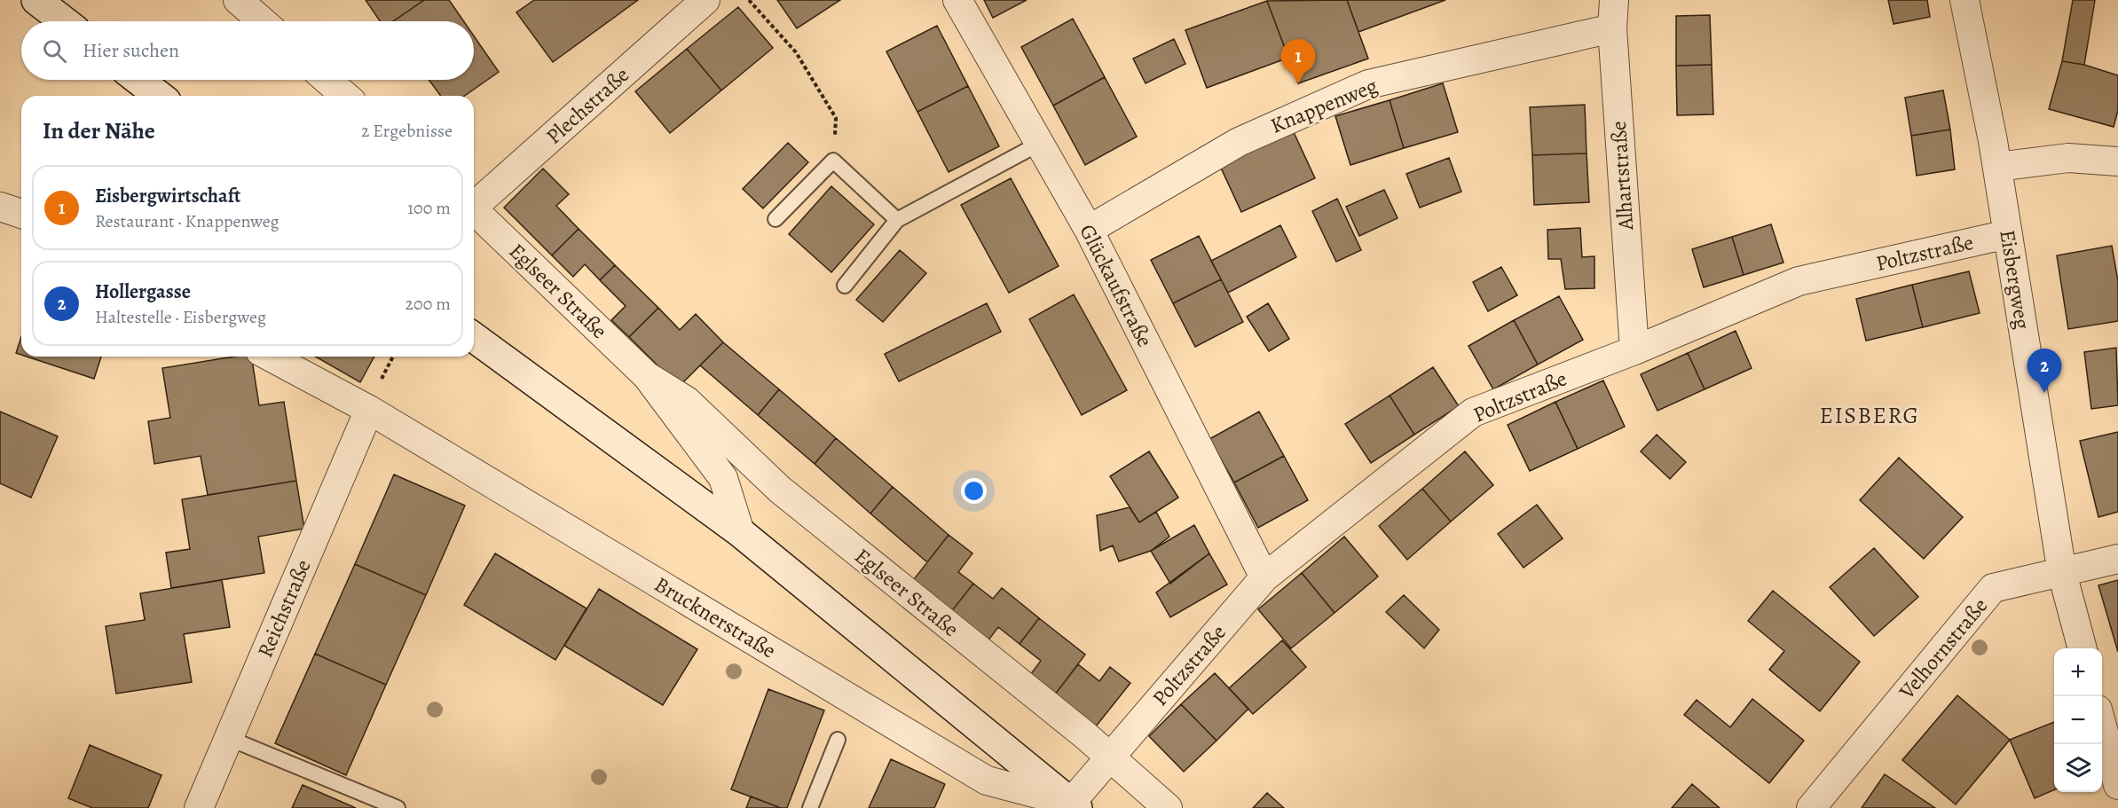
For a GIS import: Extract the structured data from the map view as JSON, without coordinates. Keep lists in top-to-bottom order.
{
  "streets": {
    "street": [
      "Plechstraße",
      "Knappenweg",
      "Alhartstraße",
      "Poltzstraße",
      "Eisbergweg",
      "Glückaufstraße",
      "Eglseer Straße",
      "Reichstraße",
      "Brucknerstraße",
      "Velhornstraße"
    ]
  },
  "crossings": [
    ["Knappenweg", "Alhartstraße"],
    ["Knappenweg", "Glückaufstraße"],
    ["Alhartstraße", "Poltzstraße"],
    ["Poltzstraße", "Eisbergweg"],
    ["Poltzstraße", "Glückaufstraße"],
    ["Poltzstraße", "Eglseer Straße"],
    ["Poltzstraße", "Brucknerstraße"],
    ["Eisbergweg", "Velhornstraße"],
    ["Reichstraße", "Brucknerstraße"]
  ],
  "districts": ["EISBERG"],
  "page": {
    "search": "Hier suchen",
    "pins": ["1", "2"],
    "heading": ["In der Nähe", "2 Ergebnisse"],
    "list": [
      {
        "mark": "1",
        "name": "Eisbergwirtschaft",
        "note": "Restaurant · Knappenweg",
        "value": "100 m"
      },
      {
        "mark": "2",
        "name": "Hollergasse",
        "note": "Haltestelle · Eisbergweg",
        "value": "200 m"
      }
    ],
    "map_buttons": ["+", "−"]
  }
}
